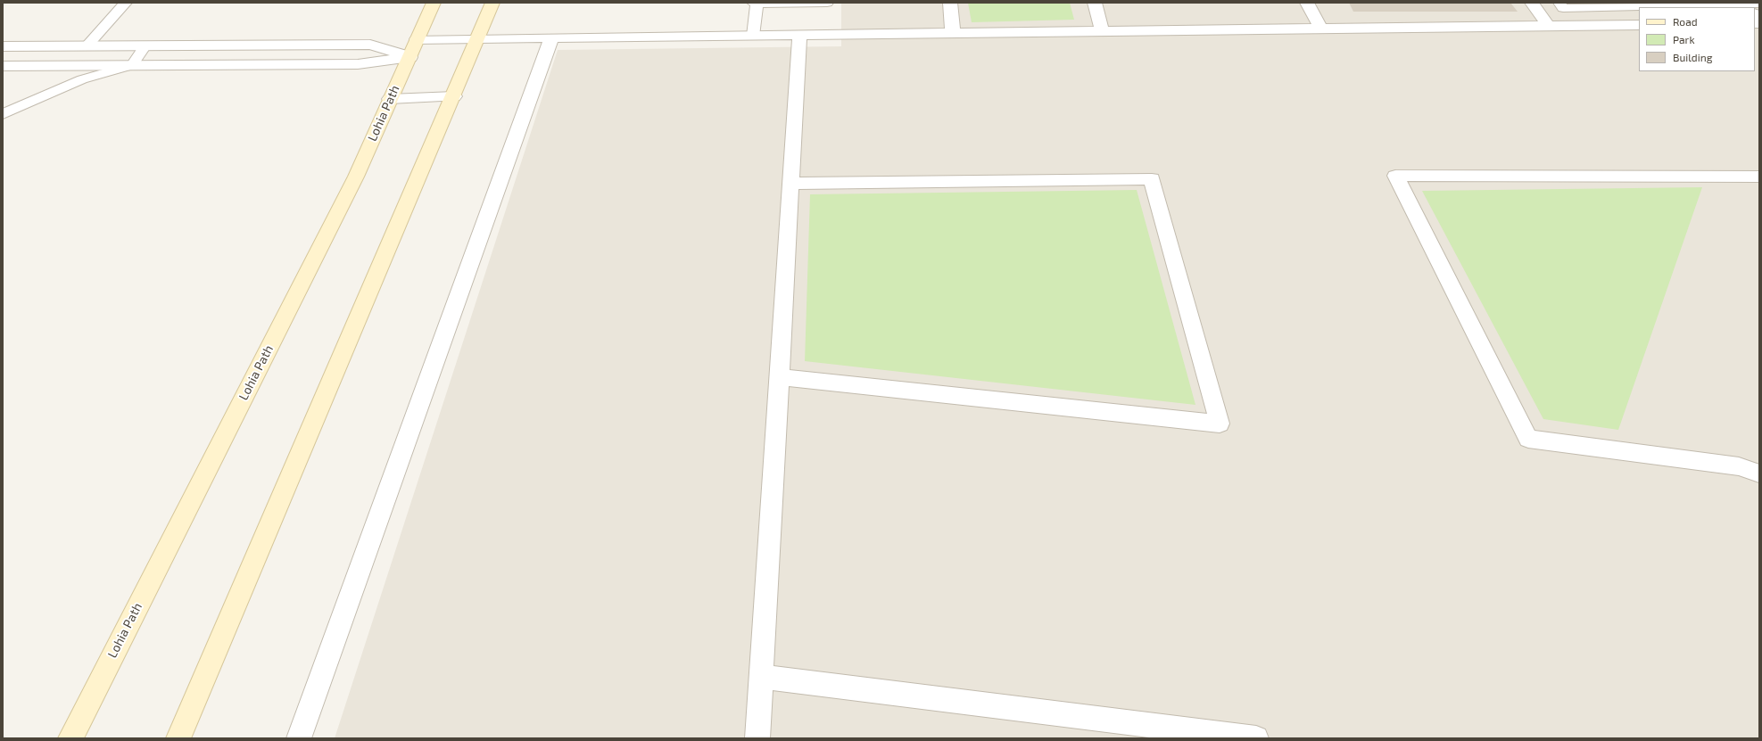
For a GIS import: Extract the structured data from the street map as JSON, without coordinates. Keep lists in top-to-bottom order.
{
  "streets": {
    "main road": ["Lohia Path"]
  },
  "legend": ["Road", "Park", "Building"]
}
